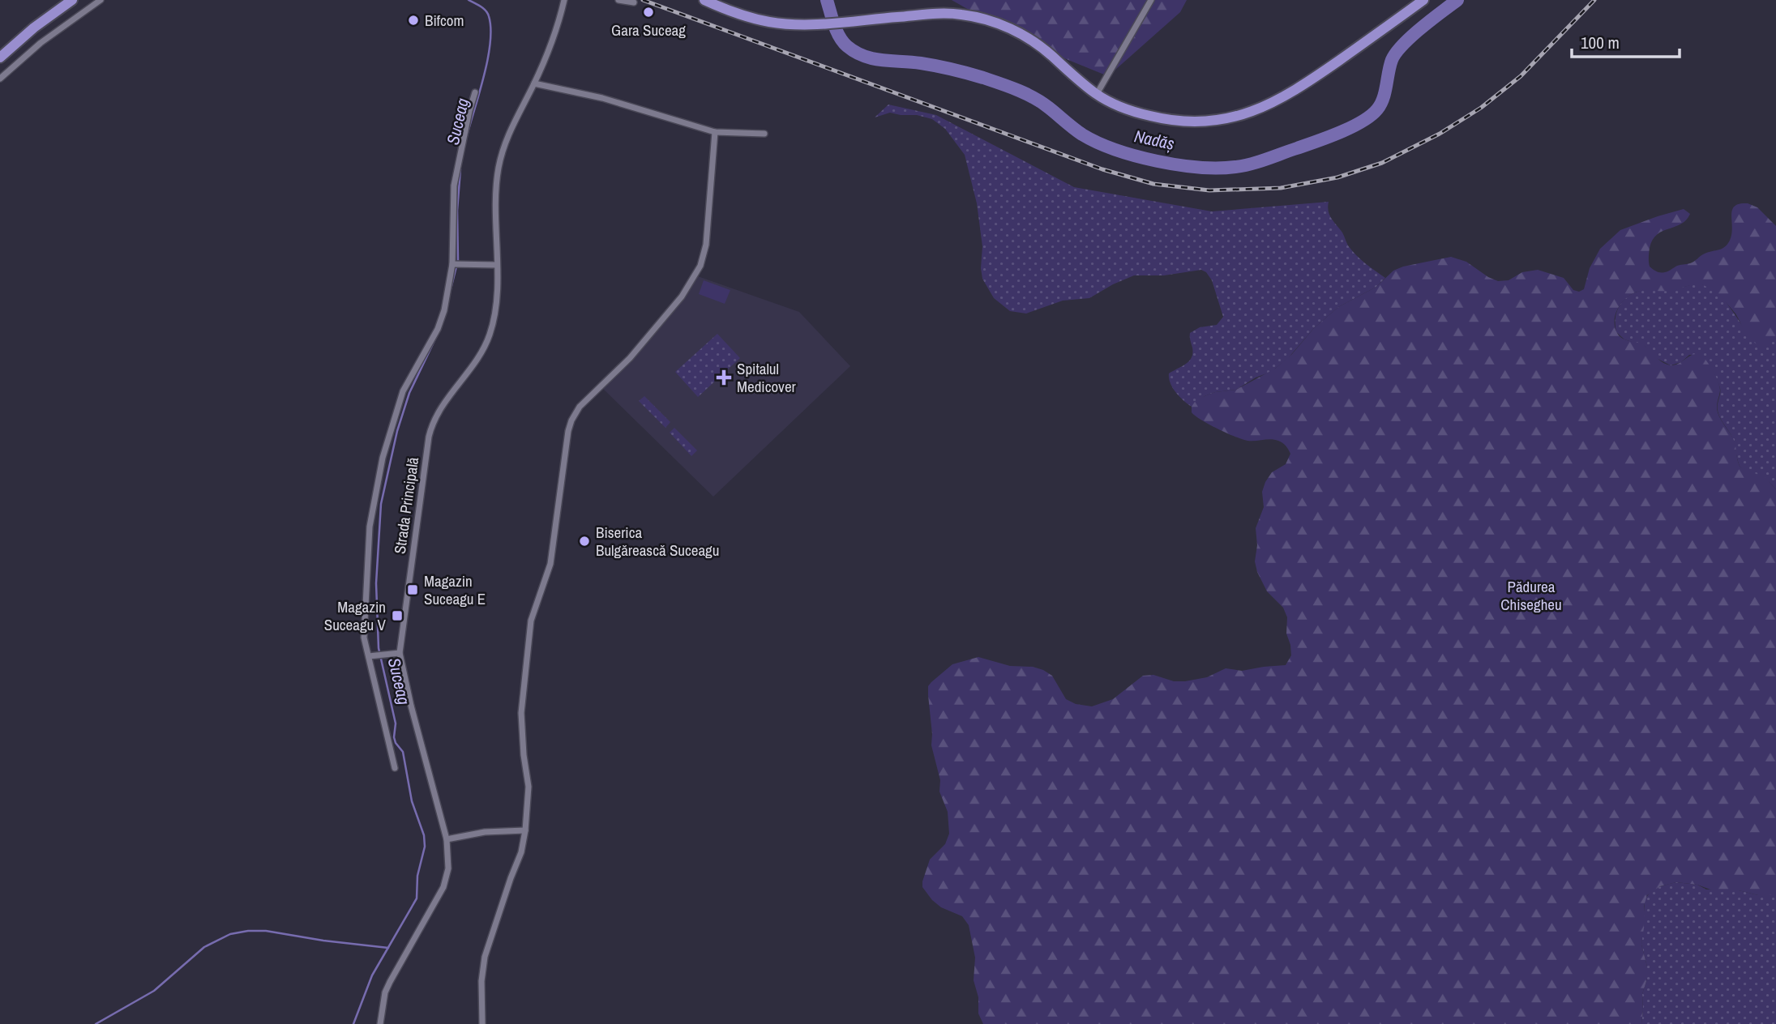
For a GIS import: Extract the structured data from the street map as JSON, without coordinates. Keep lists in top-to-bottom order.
{
  "streets": {
    "street": ["Strada Principală"]
  },
  "water": ["Suceag", "Nadăș"],
  "parks": ["Pădurea Chisegheu"],
  "places": {
    "other": ["Gara Suceag", "Bifcom", "Biserica Bulgărească Suceagu"],
    "health": ["Spitalul Medicover"],
    "transit": ["Magazin Suceagu E", "Magazin Suceagu V"]
  },
  "scale_bar": "100 m"
}
